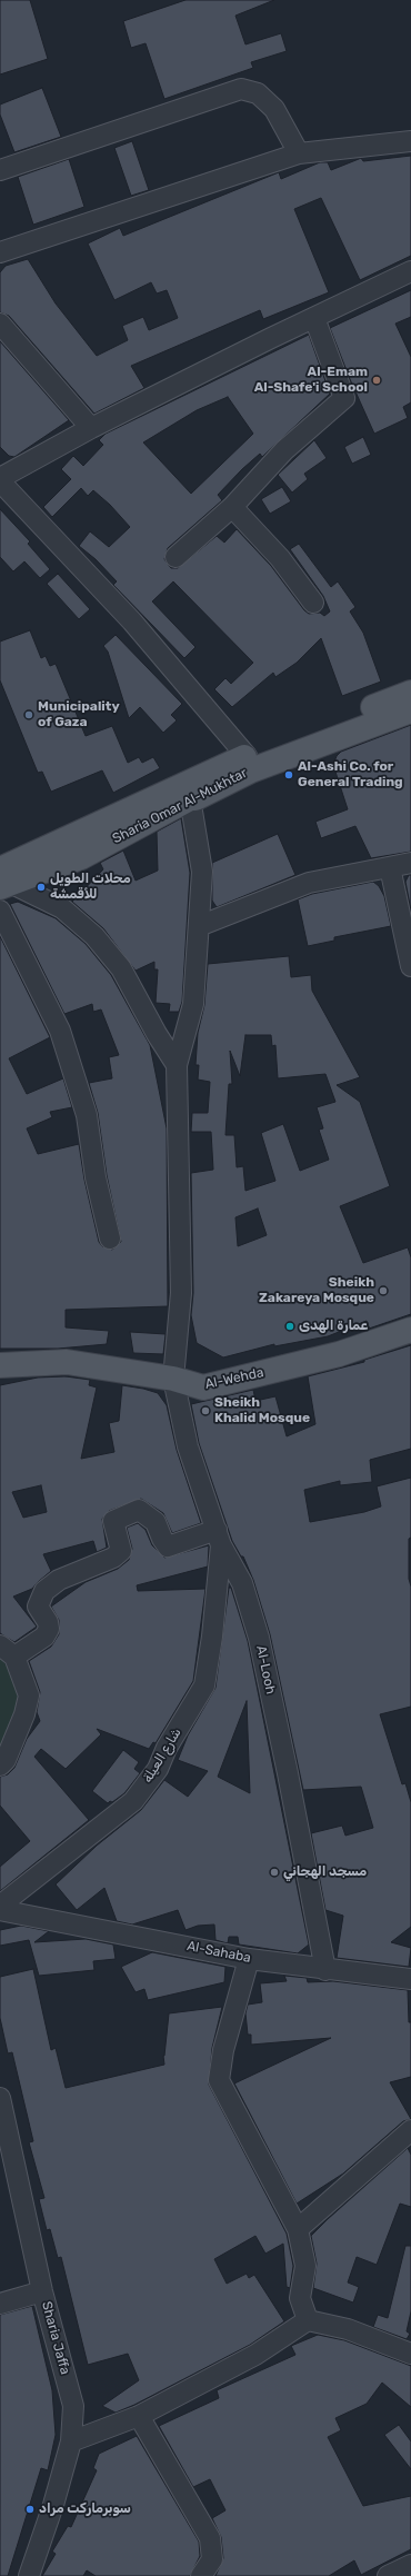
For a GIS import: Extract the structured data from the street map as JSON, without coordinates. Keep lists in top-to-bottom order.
{
  "streets": {
    "main road": ["Sharia Omar Al-Mukhtar", "Al-Wehda"],
    "street": [
      "Al-Looh",
      "شارع العيلة",
      "Al-Sahaba",
      "Sharia Jaffa"
    ]
  },
  "crossings": [
    ["Sharia Omar Al-Mukhtar", "Al-Looh"],
    ["Al-Wehda", "Al-Looh"],
    ["Al-Looh", "شارع العيلة"],
    ["Al-Looh", "Al-Sahaba"]
  ],
  "places": [
    "Al-Emam Al-Shafe'i School",
    "Municipality of Gaza",
    "Al-Ashi Co. for General Trading",
    "محلات الطويل للأقمشة",
    "Sheikh Zakareya Mosque",
    "عمارة الهدى",
    "Sheikh Khalid Mosque",
    "مسجد الهجاني",
    "سوبرماركت مراد"
  ]
}
